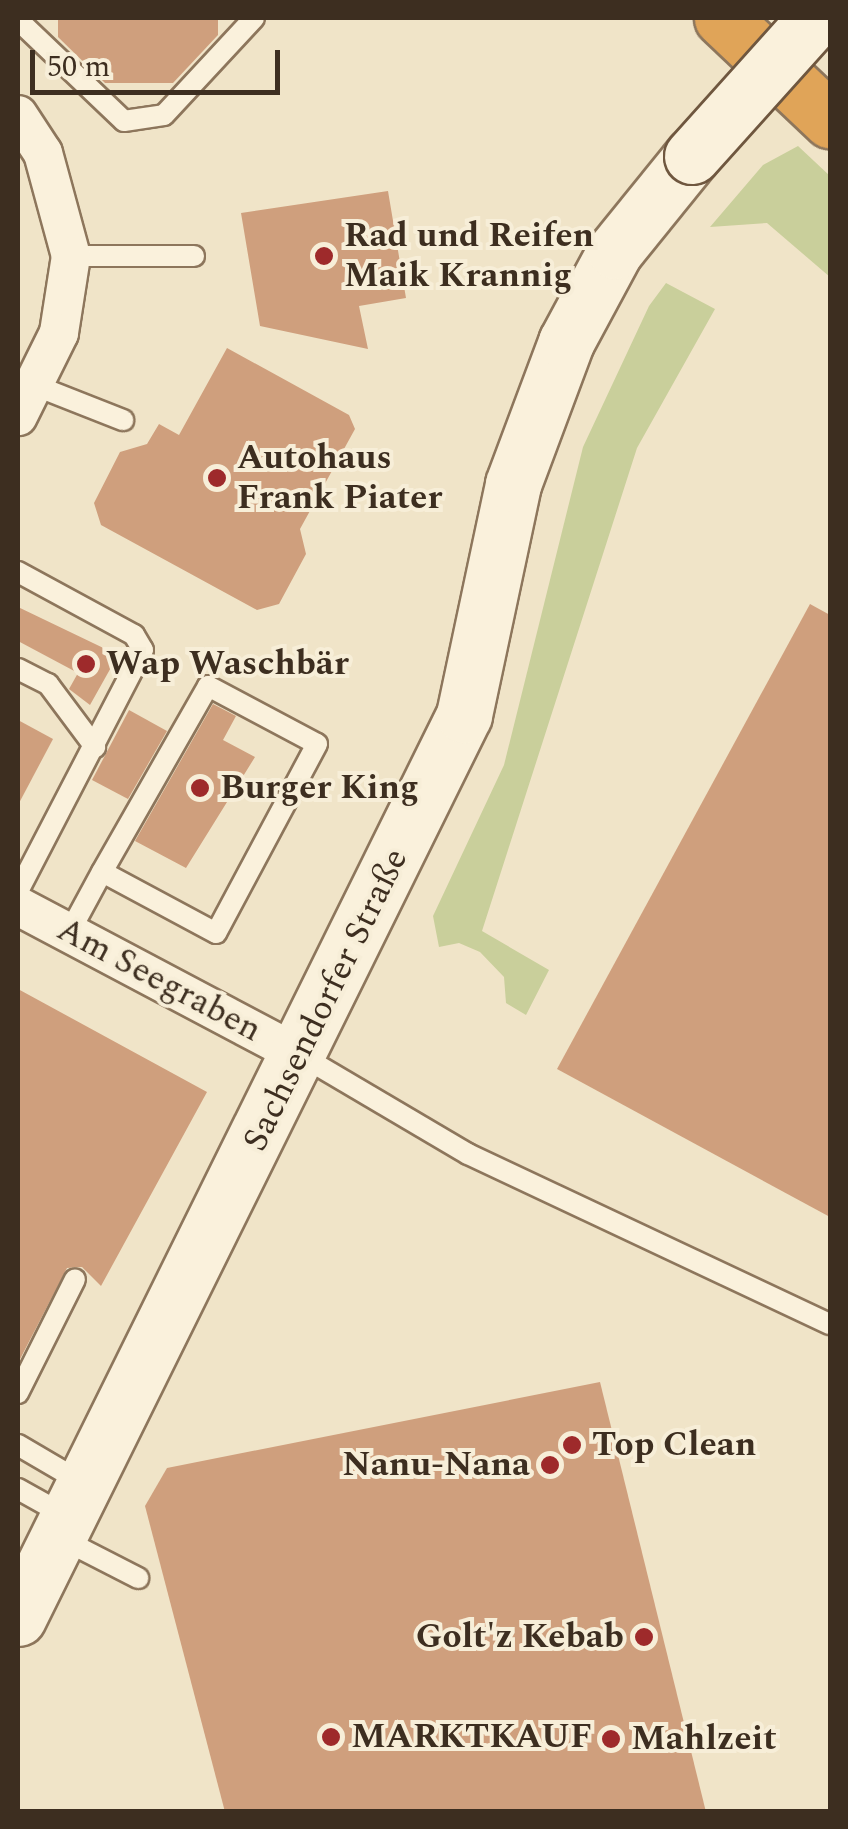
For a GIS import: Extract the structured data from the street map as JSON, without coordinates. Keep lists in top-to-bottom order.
{
  "streets": {
    "main road": ["Sachsendorfer Straße"],
    "street": ["Am Seegraben"]
  },
  "crossings": [
    ["Am Seegraben", "Sachsendorfer Straße"]
  ],
  "places": [
    "Rad und Reifen Maik Krannig",
    "Autohaus Frank Piater",
    "Wap Waschbär",
    "Burger King",
    "Top Clean",
    "Nanu-Nana",
    "Golt'z Kebab",
    "MARKTKAUF",
    "Mahlzeit"
  ],
  "scale_bar": "50 m"
}
